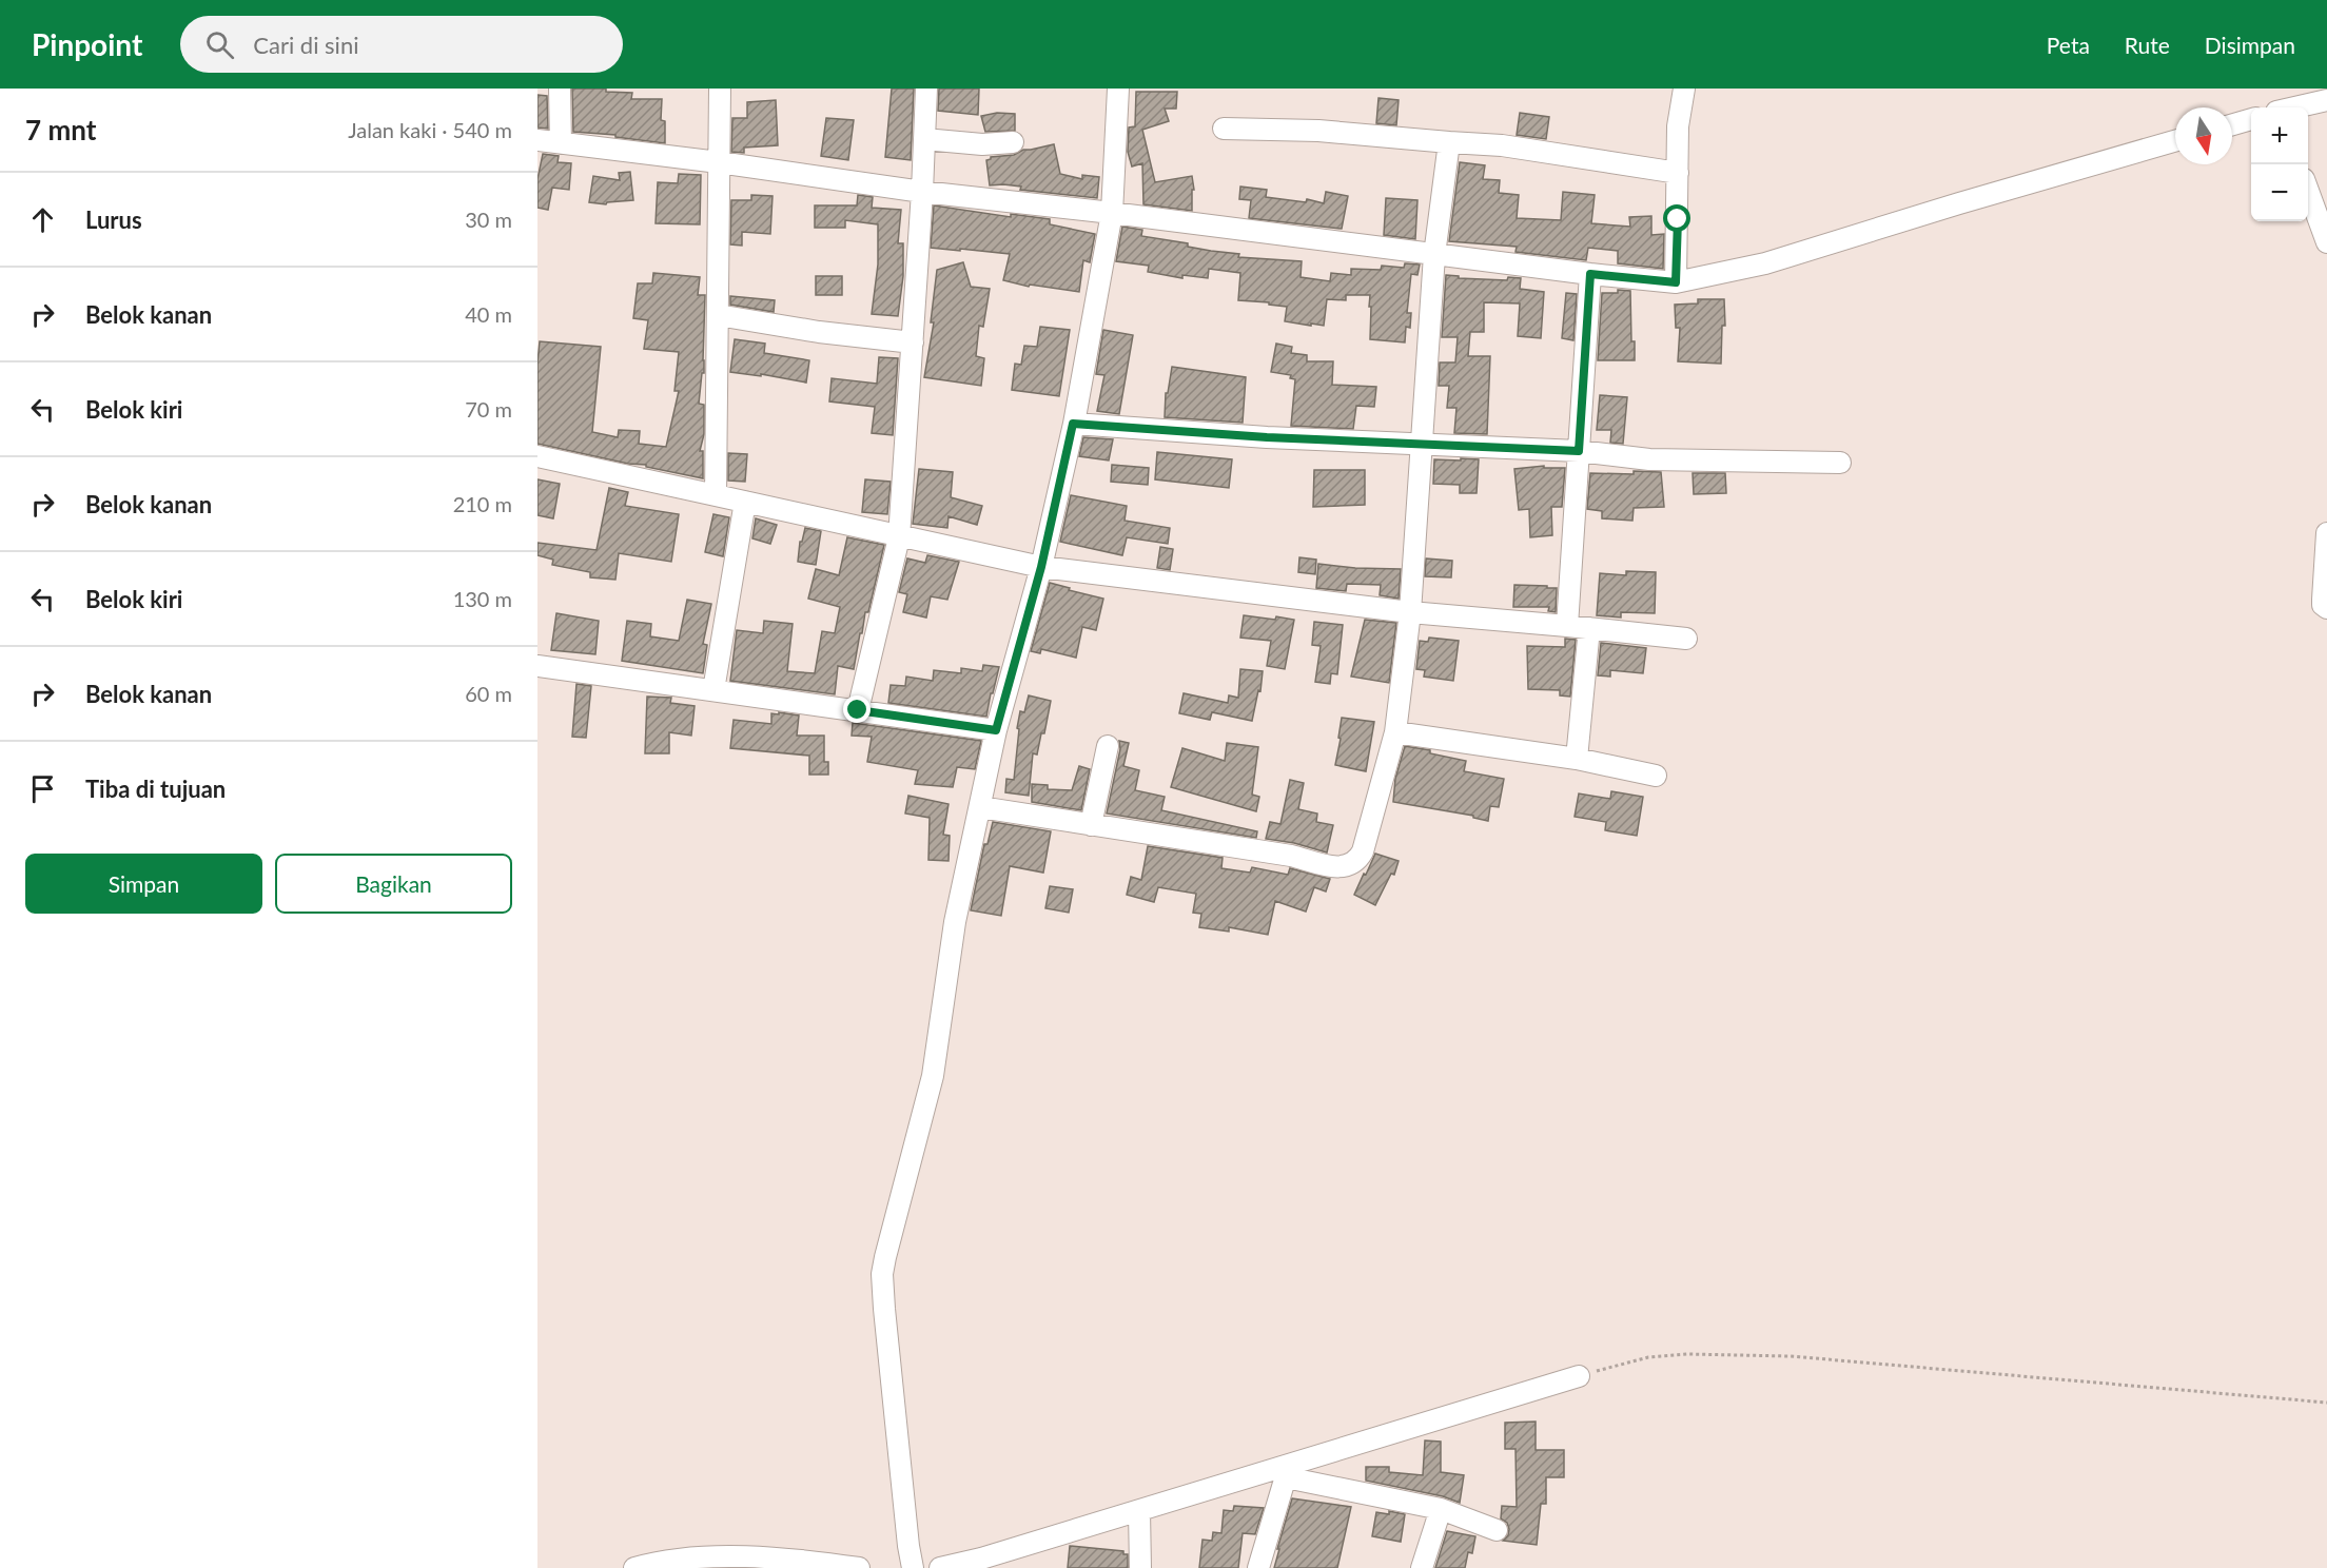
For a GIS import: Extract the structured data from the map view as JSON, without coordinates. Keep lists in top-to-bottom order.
{
  "north": "bottom",
  "page": {
    "header": "Pinpoint",
    "search": "Cari di sini",
    "nav": ["Peta", "Rute", "Disimpan"],
    "heading": ["7 mnt", "Jalan kaki · 540 m"],
    "map_buttons": ["+", "−"],
    "list": [
      ["Lurus", "30 m"],
      ["Belok kanan", "40 m"],
      ["Belok kiri", "70 m"],
      ["Belok kanan", "210 m"],
      ["Belok kiri", "130 m"],
      ["Belok kanan", "60 m"],
      "Tiba di tujuan"
    ],
    "buttons": ["Simpan", "Bagikan"]
  }
}
